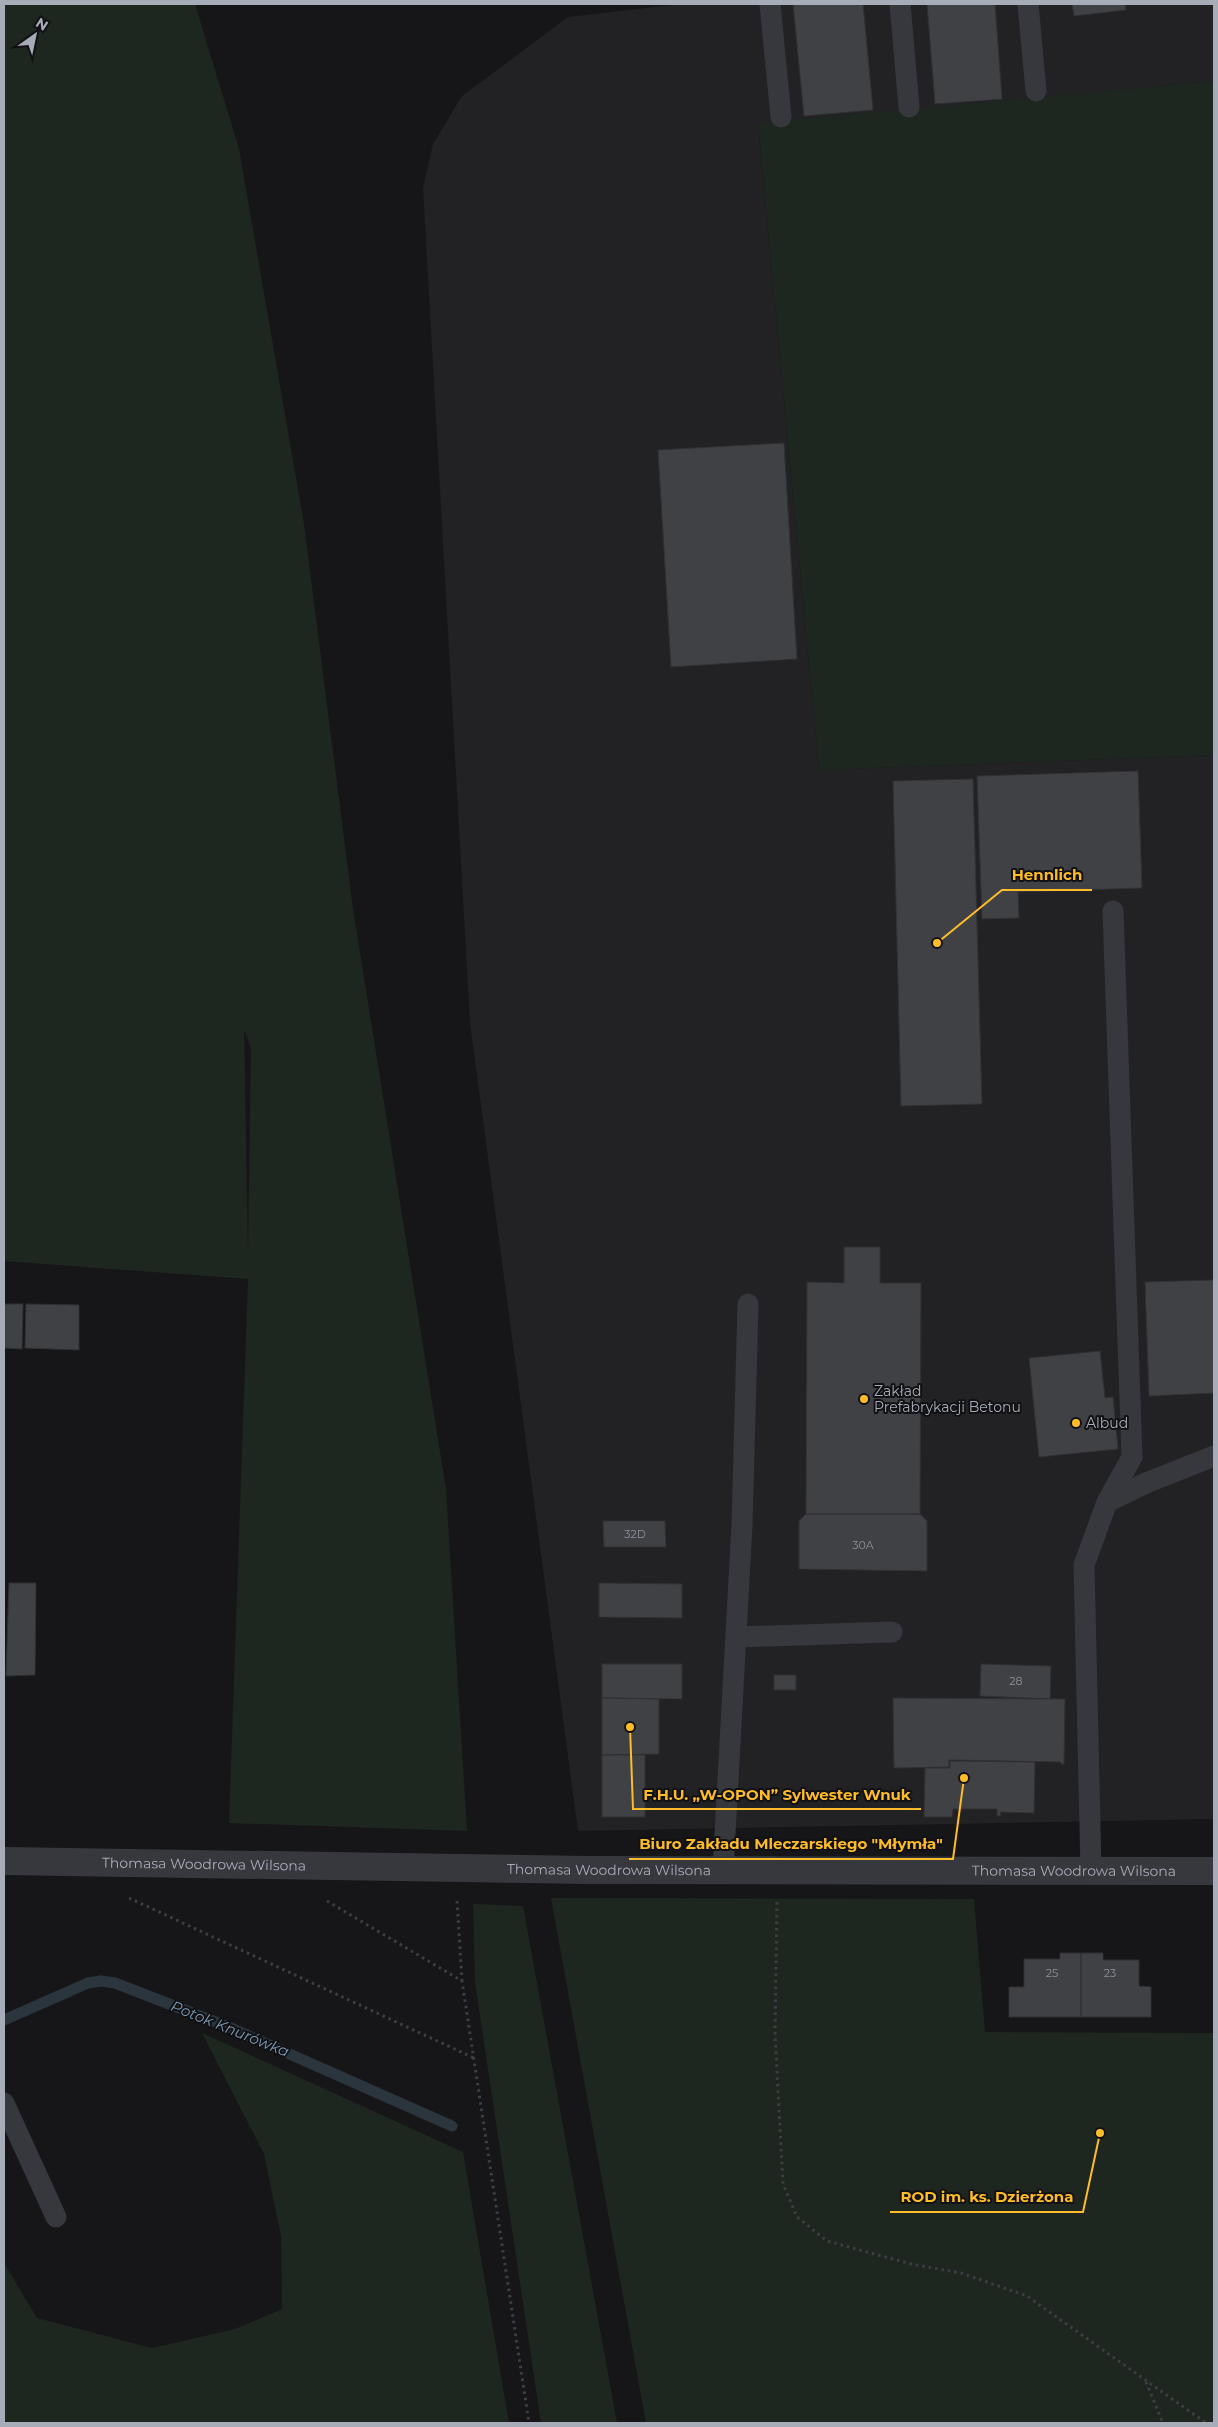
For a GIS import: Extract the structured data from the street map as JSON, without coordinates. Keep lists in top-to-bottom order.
{
  "streets": {
    "street": ["Thomasa Woodrowa Wilsona"]
  },
  "water": ["Potok Knurówka"],
  "places": [
    "Hennlich",
    "Zakład Prefabrykacji Betonu",
    "Albud",
    "F.H.U. „W-OPON” Sylwester Wnuk",
    "Biuro Zakładu Mleczarskiego \"Młymła\"",
    "ROD im. ks. Dzierżona"
  ],
  "house_numbers": [
    "32D",
    "30A",
    "28",
    "25",
    "23"
  ],
  "north": "top right"
}
